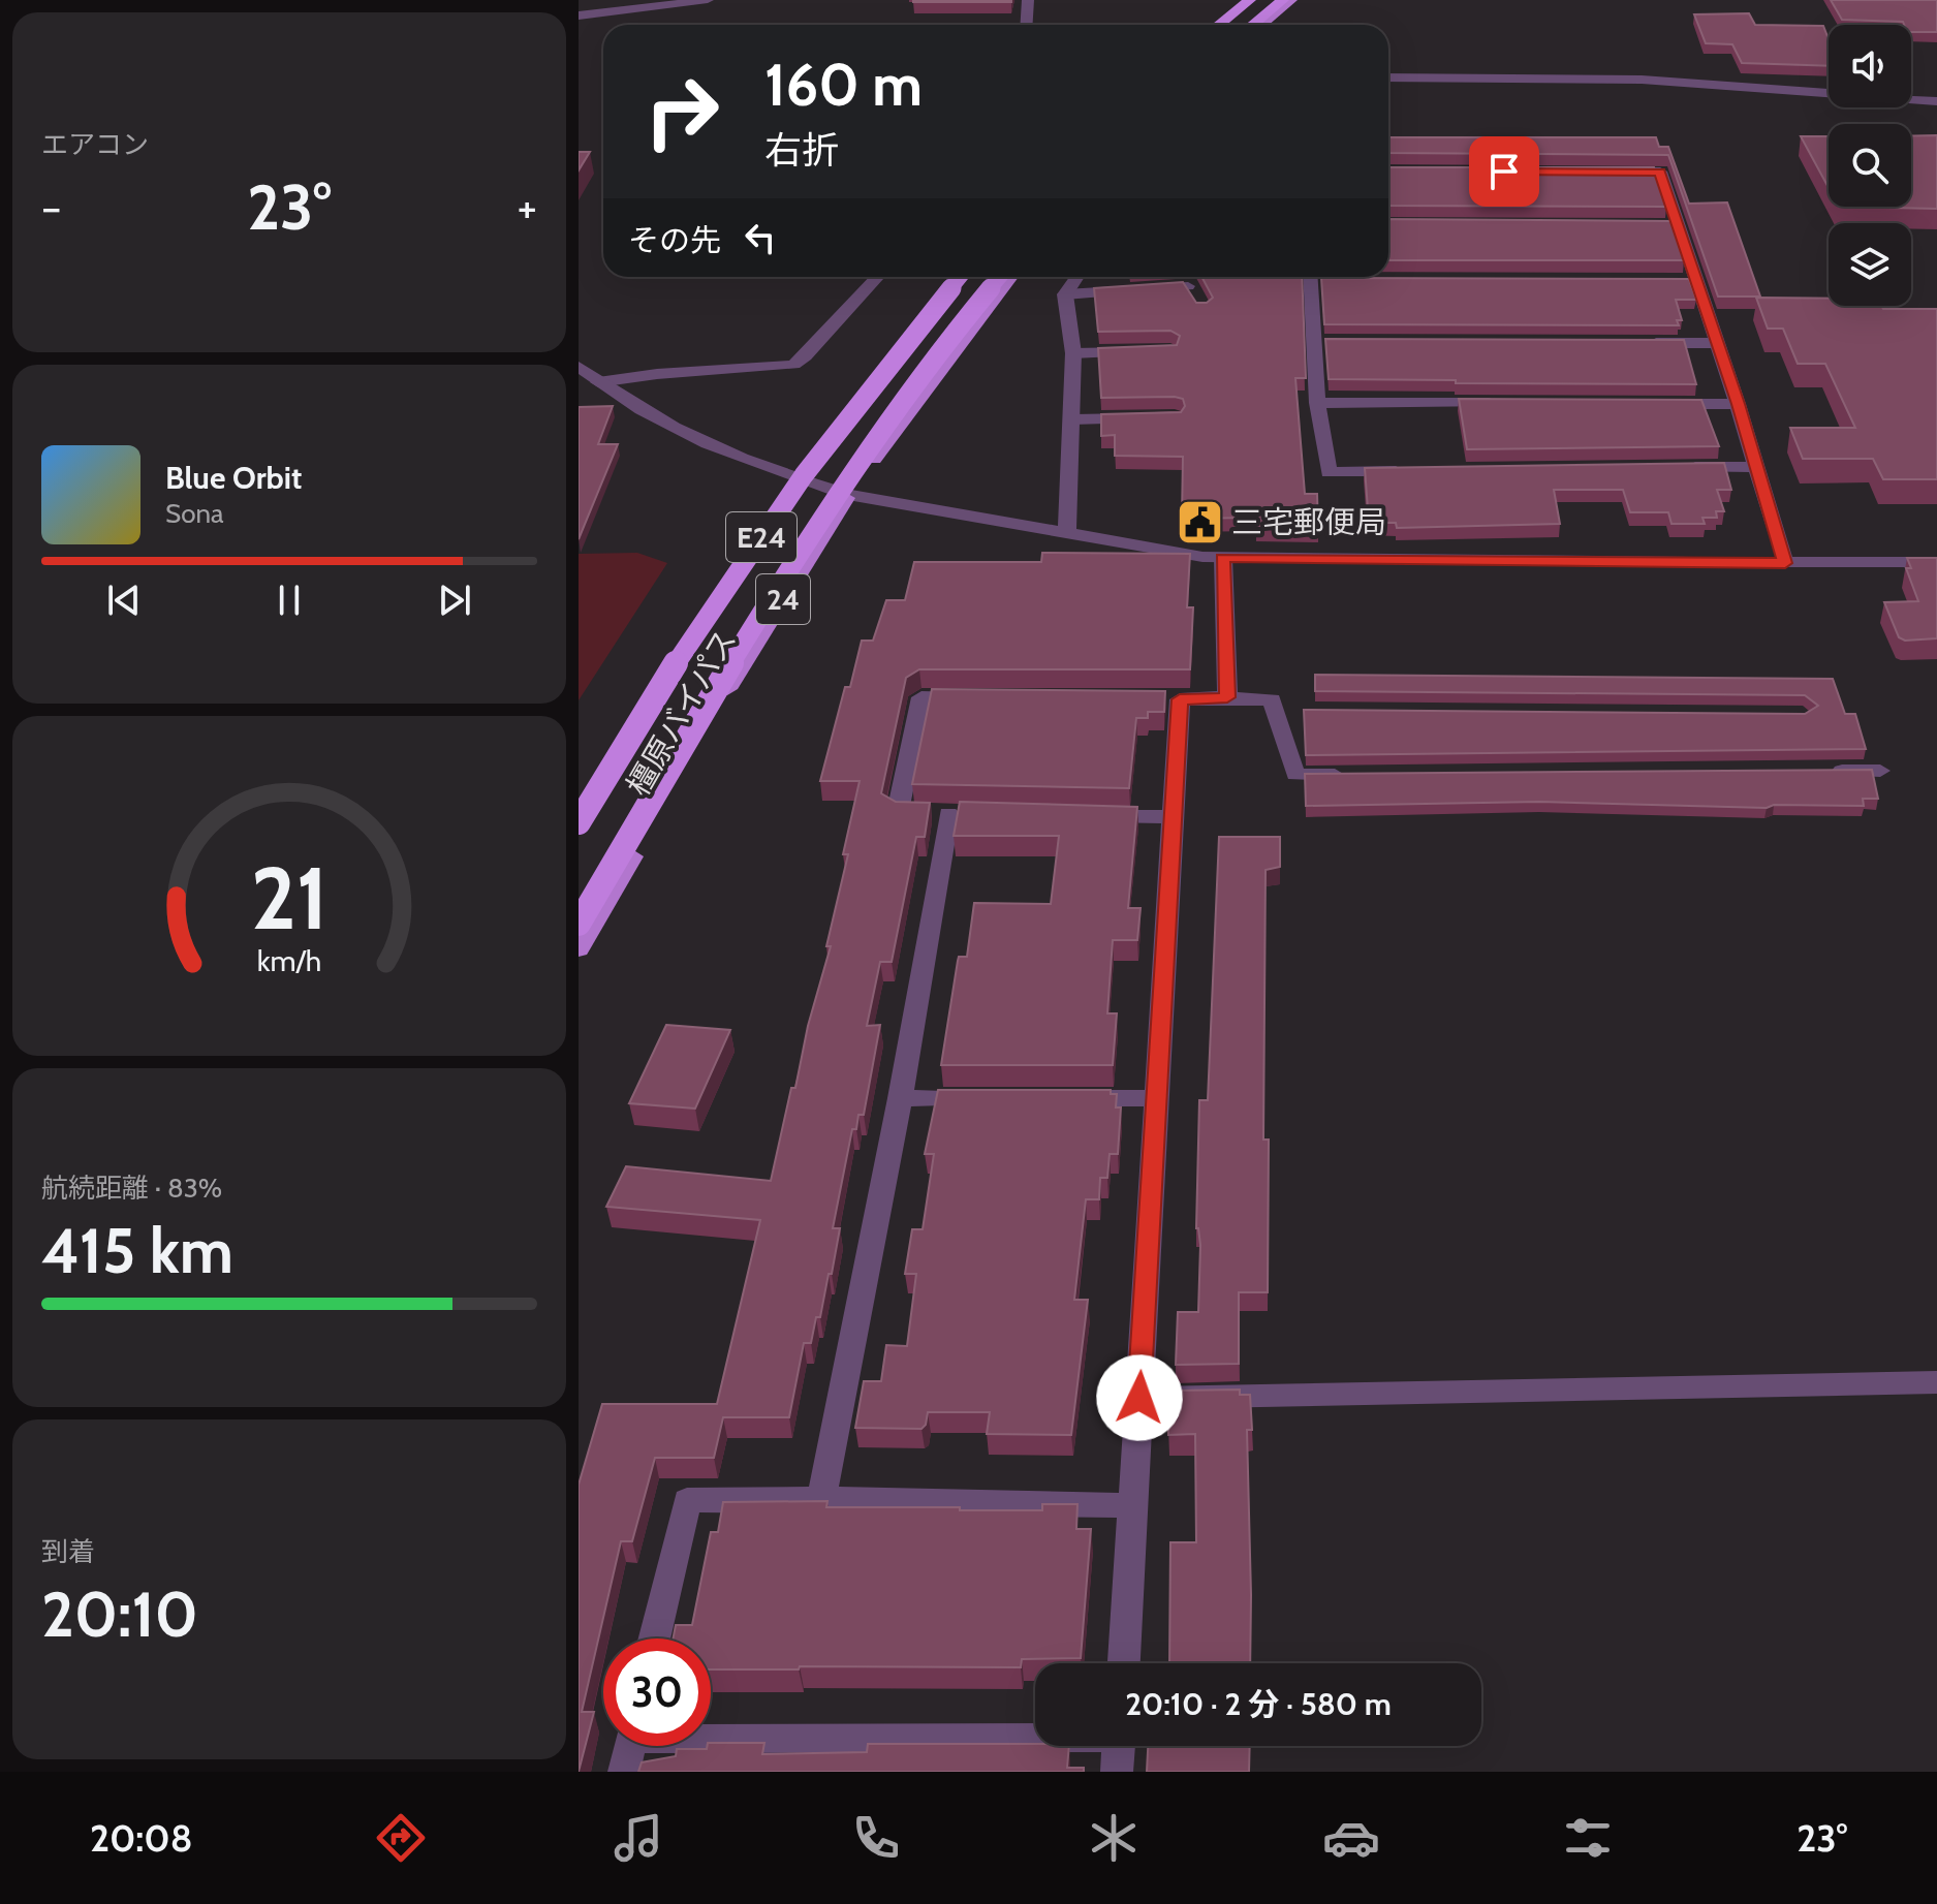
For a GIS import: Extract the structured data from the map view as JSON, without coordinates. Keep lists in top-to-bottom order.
{
  "streets": {
    "highway": ["E24", "24", "橿原バイパス"]
  },
  "places": {
    "public building": ["三宅郵便局"]
  },
  "page": {
    "tile": [
      "エアコン",
      ["航続距離 · 83%", "415 km"],
      ["到着", "20:10"]
    ],
    "turn": ["160 m", "右折"],
    "heat": ["−", "23°", "+"],
    "then": "その先",
    "song": ["Blue Orbit", "Sona"],
    "limit": "30",
    "trip": "20:10 · 2 分 · 580 m",
    "tabs": ["20:08", "23°"],
    "gauge": ["21", "km/h"]
  }
}
